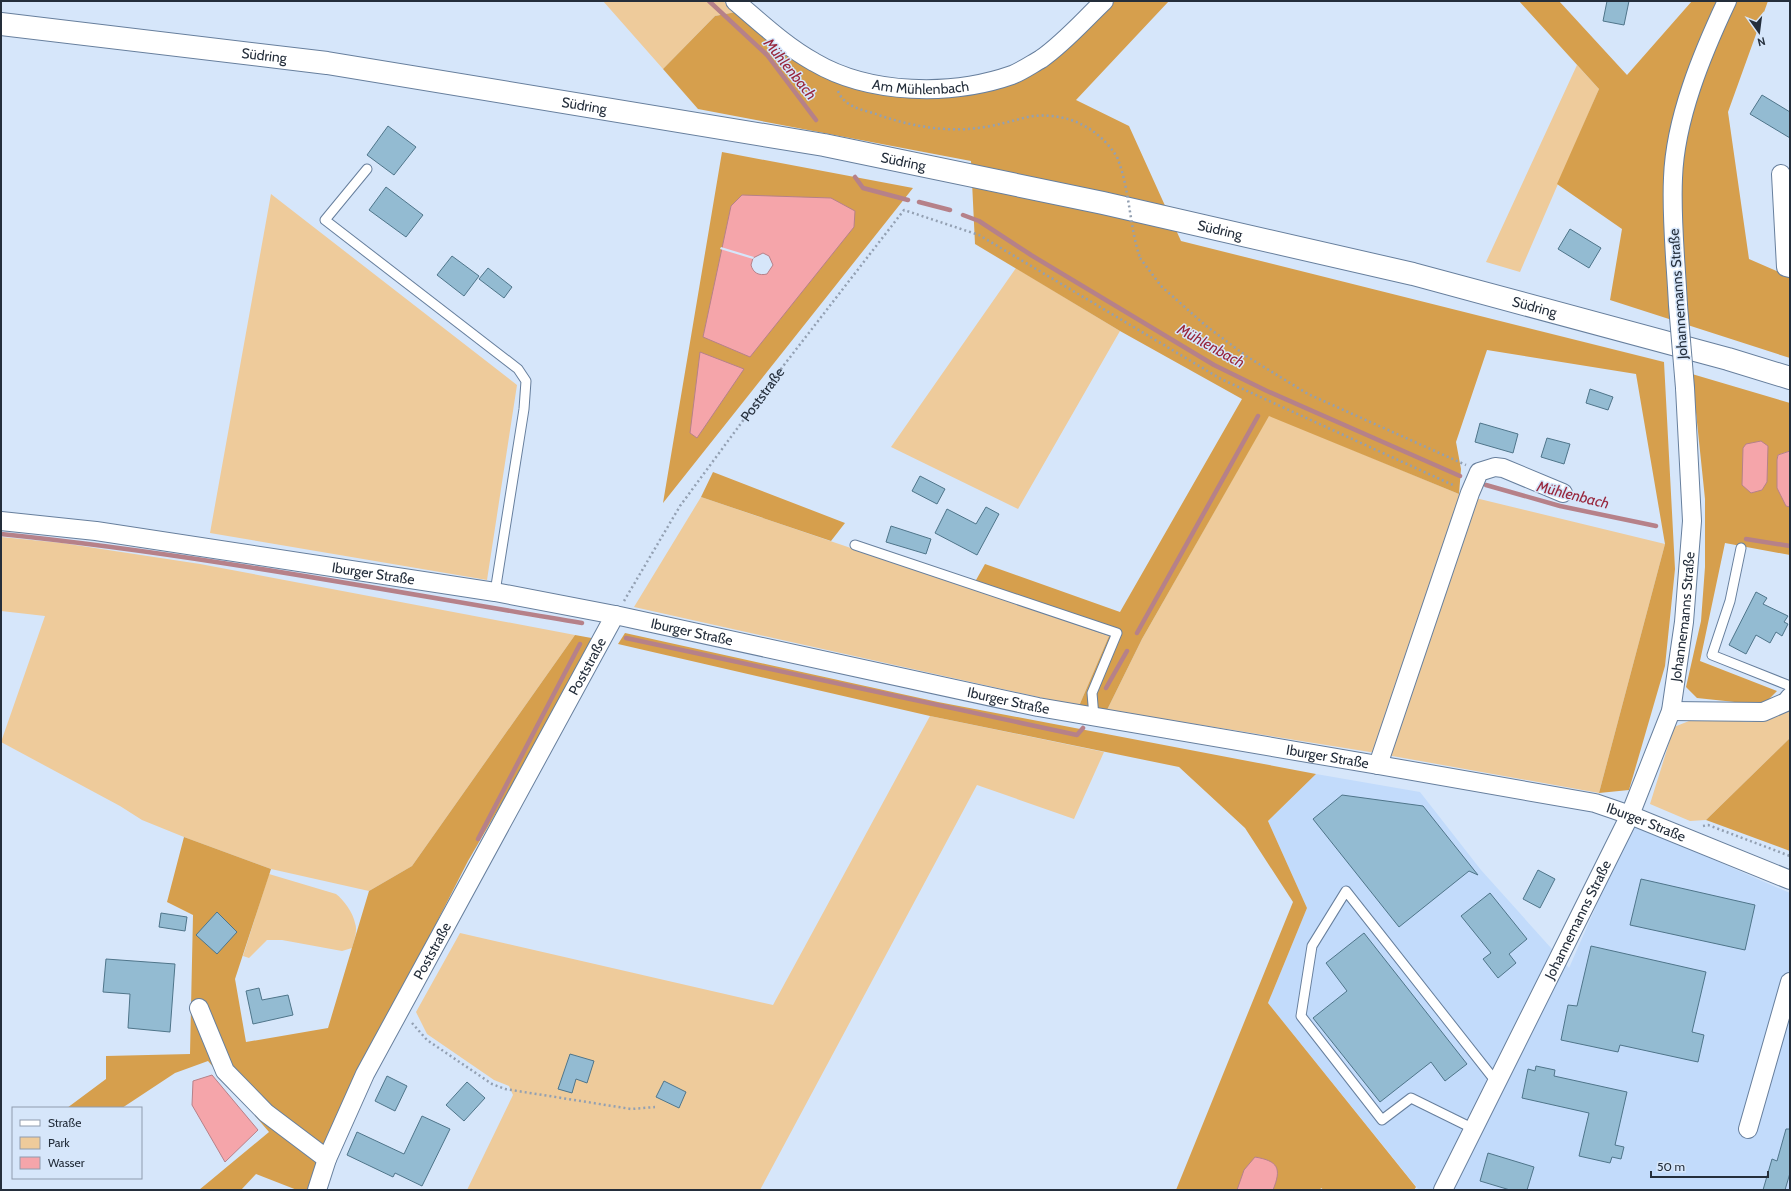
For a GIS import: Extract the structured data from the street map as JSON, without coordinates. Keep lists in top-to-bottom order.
{
  "streets": {
    "main road": ["Südring"],
    "street": [
      "Am Mühlenbach",
      "Johannemanns Straße",
      "Poststraße",
      "Iburger Straße"
    ]
  },
  "crossings": [
    ["Johannemanns Straße", "Iburger Straße"],
    ["Poststraße", "Iburger Straße"]
  ],
  "water": ["Mühlenbach"],
  "legend": ["Straße", "Park", "Wasser"],
  "scale_bar": "50 m",
  "north": "bottom"
}
